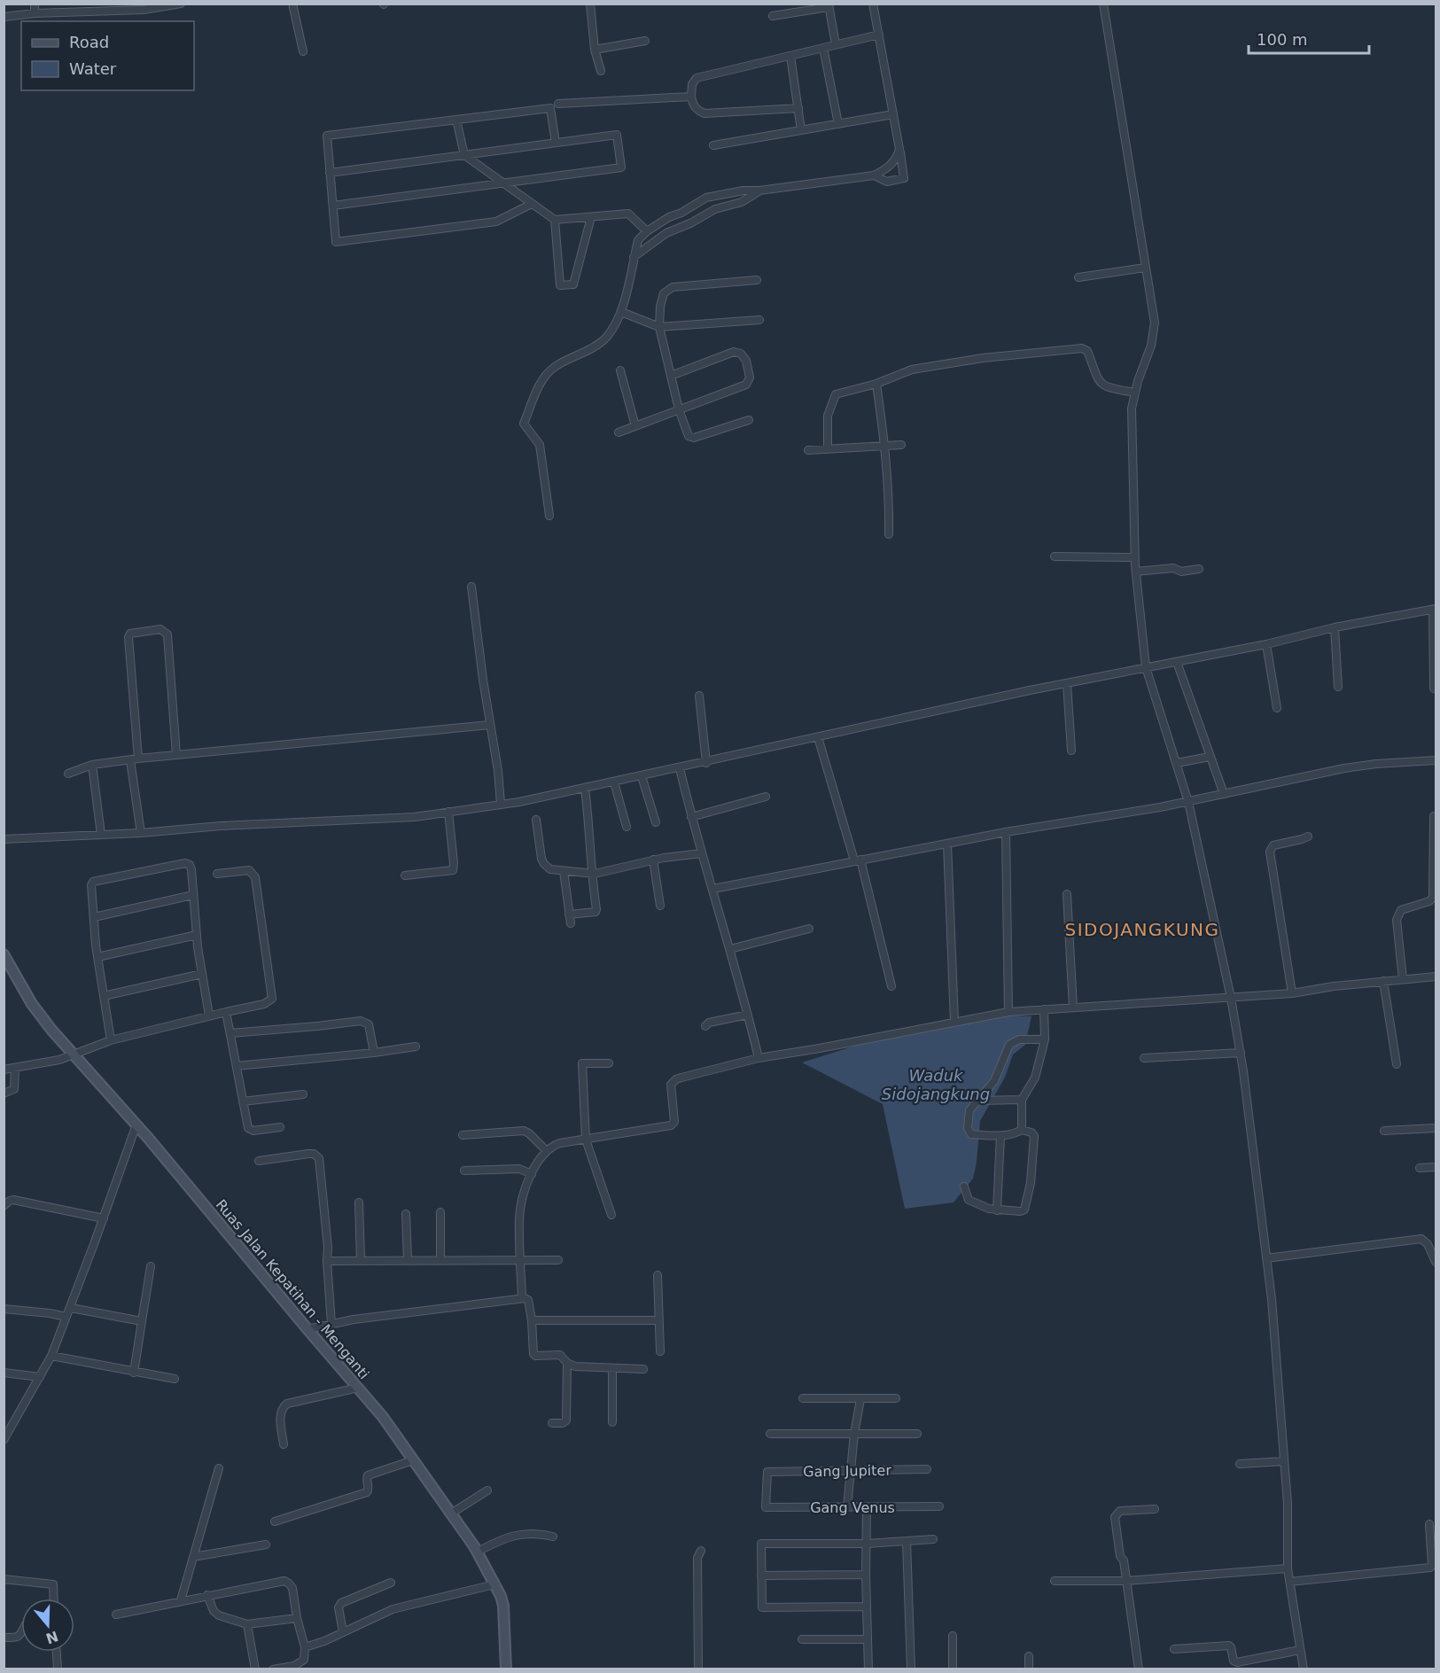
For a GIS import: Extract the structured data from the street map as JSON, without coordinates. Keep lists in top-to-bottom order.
{
  "streets": {
    "main road": ["Ruas Jalan Kepatihan - Menganti"],
    "street": ["Gang Jupiter", "Gang Venus"]
  },
  "crossings": [
    ["Gang Jupiter", "Gang Venus"]
  ],
  "districts": ["SIDOJANGKUNG"],
  "water": ["Waduk Sidojangkung"],
  "legend": ["Road", "Water"],
  "scale_bar": "100 m",
  "north": "bottom"
}
